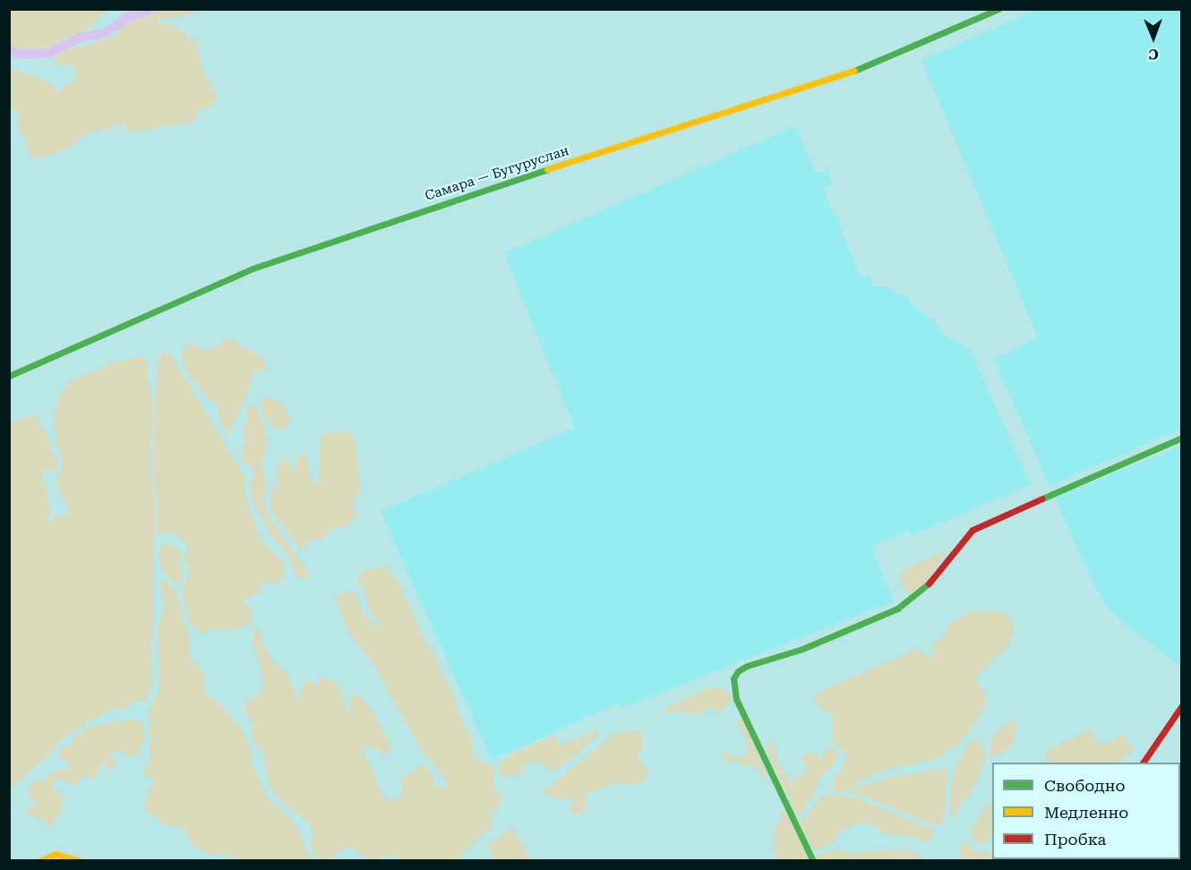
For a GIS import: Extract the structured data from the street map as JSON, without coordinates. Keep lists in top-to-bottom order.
{
  "streets": {
    "main road": ["Самара — Бугуруслан"]
  },
  "legend": ["Свободно", "Медленно", "Пробка"],
  "north": "bottom"
}
